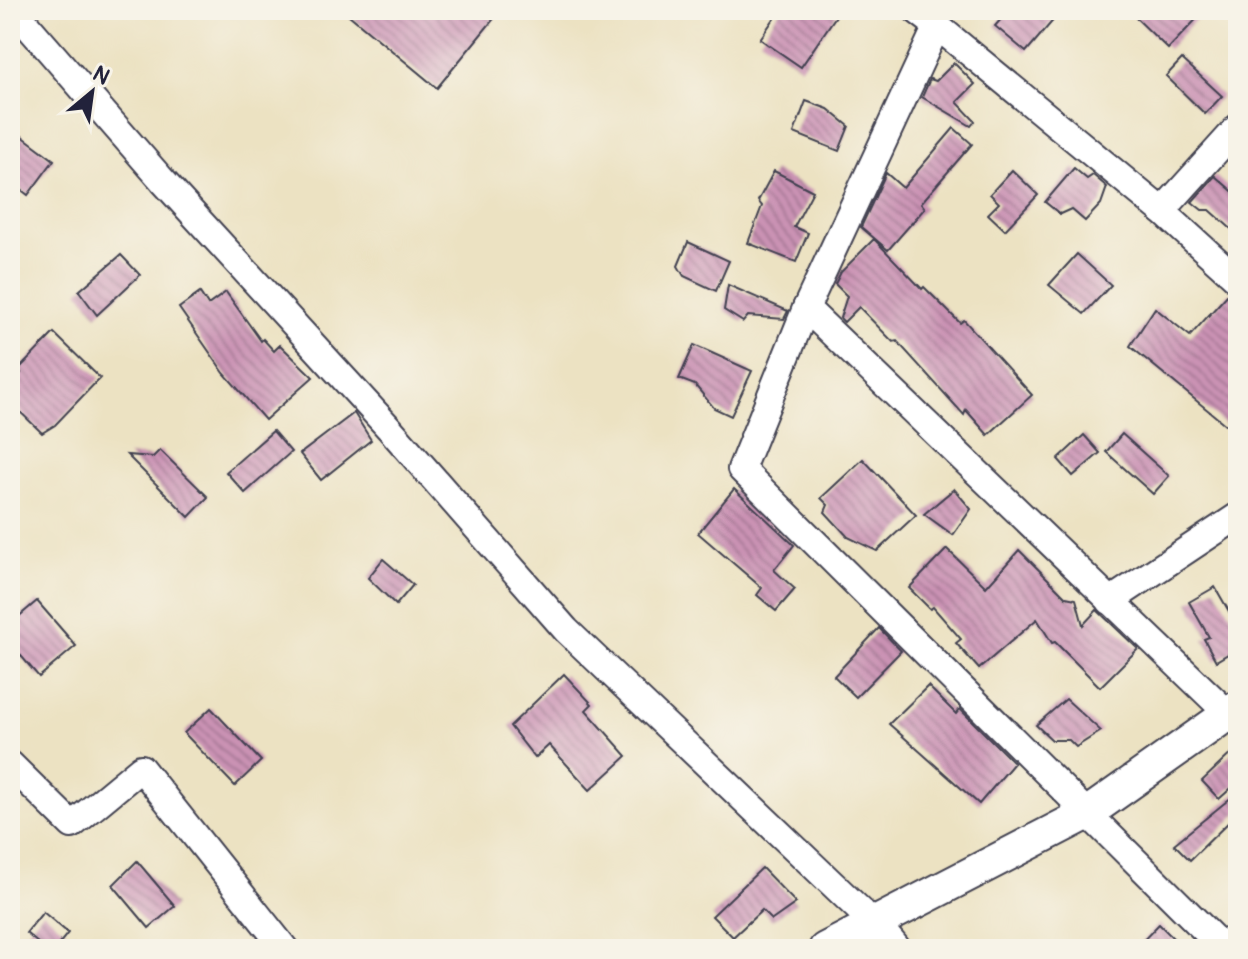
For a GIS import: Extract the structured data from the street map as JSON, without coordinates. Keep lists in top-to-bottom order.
{
  "north": "top right"
}
